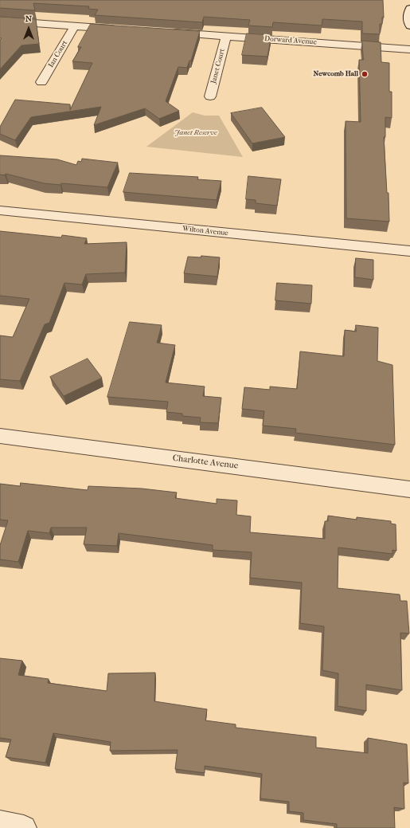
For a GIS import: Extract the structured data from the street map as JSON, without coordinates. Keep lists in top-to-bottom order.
{
  "streets": {
    "street": [
      "Dorward Avenue",
      "Ian Court",
      "Janet Court",
      "Wilton Avenue",
      "Charlotte Avenue"
    ]
  },
  "crossings": [
    ["Dorward Avenue", "Janet Court"]
  ],
  "parks": ["Janet Reserve"],
  "places": ["Newcomb Hall"],
  "north": "top"
}
